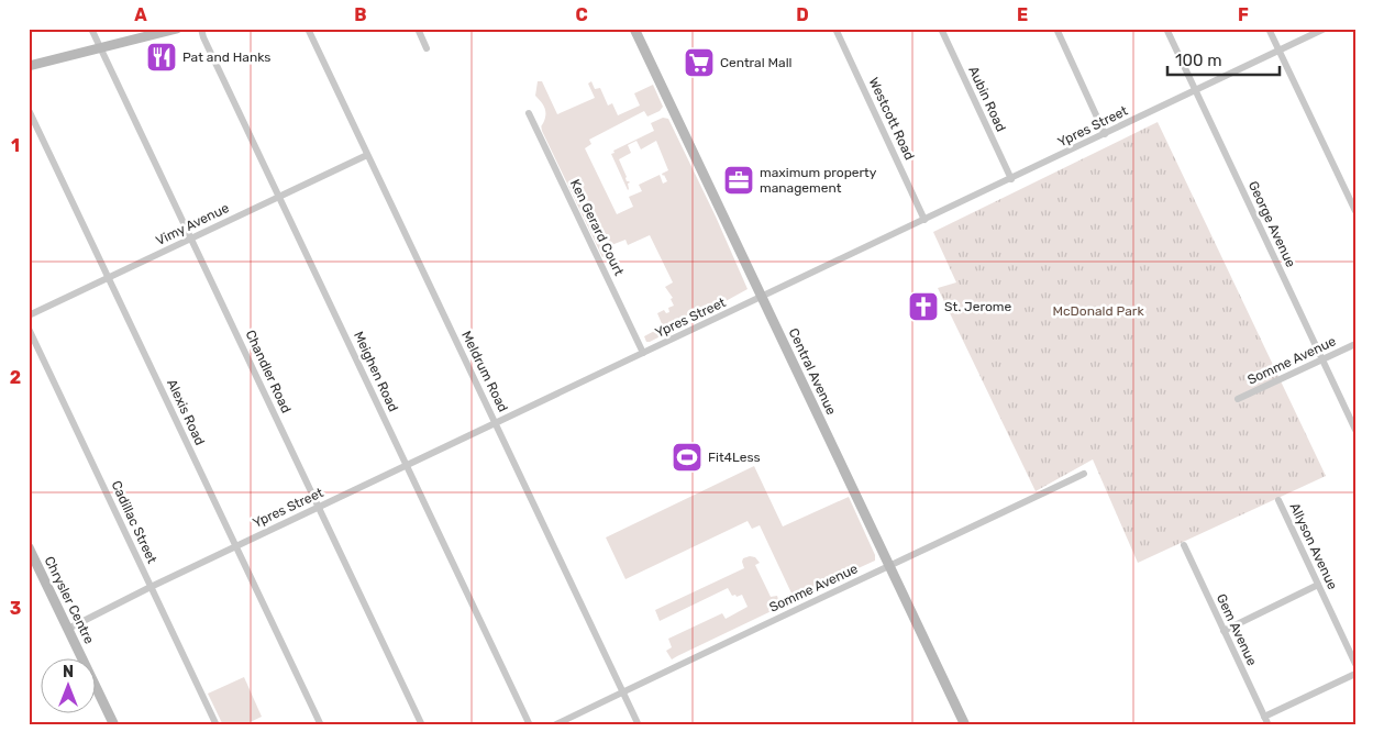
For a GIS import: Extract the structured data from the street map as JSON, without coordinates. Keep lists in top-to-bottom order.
{
  "streets": {
    "street": [
      "Aubin Road",
      "Westcott Road",
      "Ypres Street",
      "Vimy Avenue",
      "George Avenue",
      "Ken Gerard Court",
      "Somme Avenue",
      "Chandler Road",
      "Meighen Road",
      "Meldrum Road",
      "Central Avenue",
      "Alexis Road",
      "Cadillac Street",
      "Allyson Avenue",
      "Chrysler Centre",
      "Gem Avenue"
    ]
  },
  "crossings": [
    ["Aubin Road", "Ypres Street"],
    ["Westcott Road", "Ypres Street"],
    ["Ypres Street", "George Avenue"],
    ["Ypres Street", "Ken Gerard Court"],
    ["Ypres Street", "Chandler Road"],
    ["Ypres Street", "Meighen Road"],
    ["Ypres Street", "Meldrum Road"],
    ["Ypres Street", "Central Avenue"],
    ["Ypres Street", "Alexis Road"],
    ["Ypres Street", "Cadillac Street"],
    ["Ypres Street", "Chrysler Centre"],
    ["Vimy Avenue", "Chandler Road"],
    ["Vimy Avenue", "Meighen Road"],
    ["Vimy Avenue", "Meldrum Road"],
    ["Vimy Avenue", "Alexis Road"],
    ["George Avenue", "Somme Avenue"],
    ["Somme Avenue", "Meldrum Road"],
    ["Somme Avenue", "Central Avenue"]
  ],
  "parks": ["McDonald Park"],
  "places": {
    "restaurant": ["Pat and Hanks"],
    "supermarket": ["Central Mall"],
    "office": ["maximum property management"],
    "church": ["St. Jerome"],
    "sports": ["Fit4Less"]
  },
  "scale_bar": "100 m",
  "north": "top",
  "grid": {
    "columns": [
      "A",
      "B",
      "C",
      "D",
      "E",
      "F"
    ],
    "rows": ["1", "2", "3"]
  }
}
